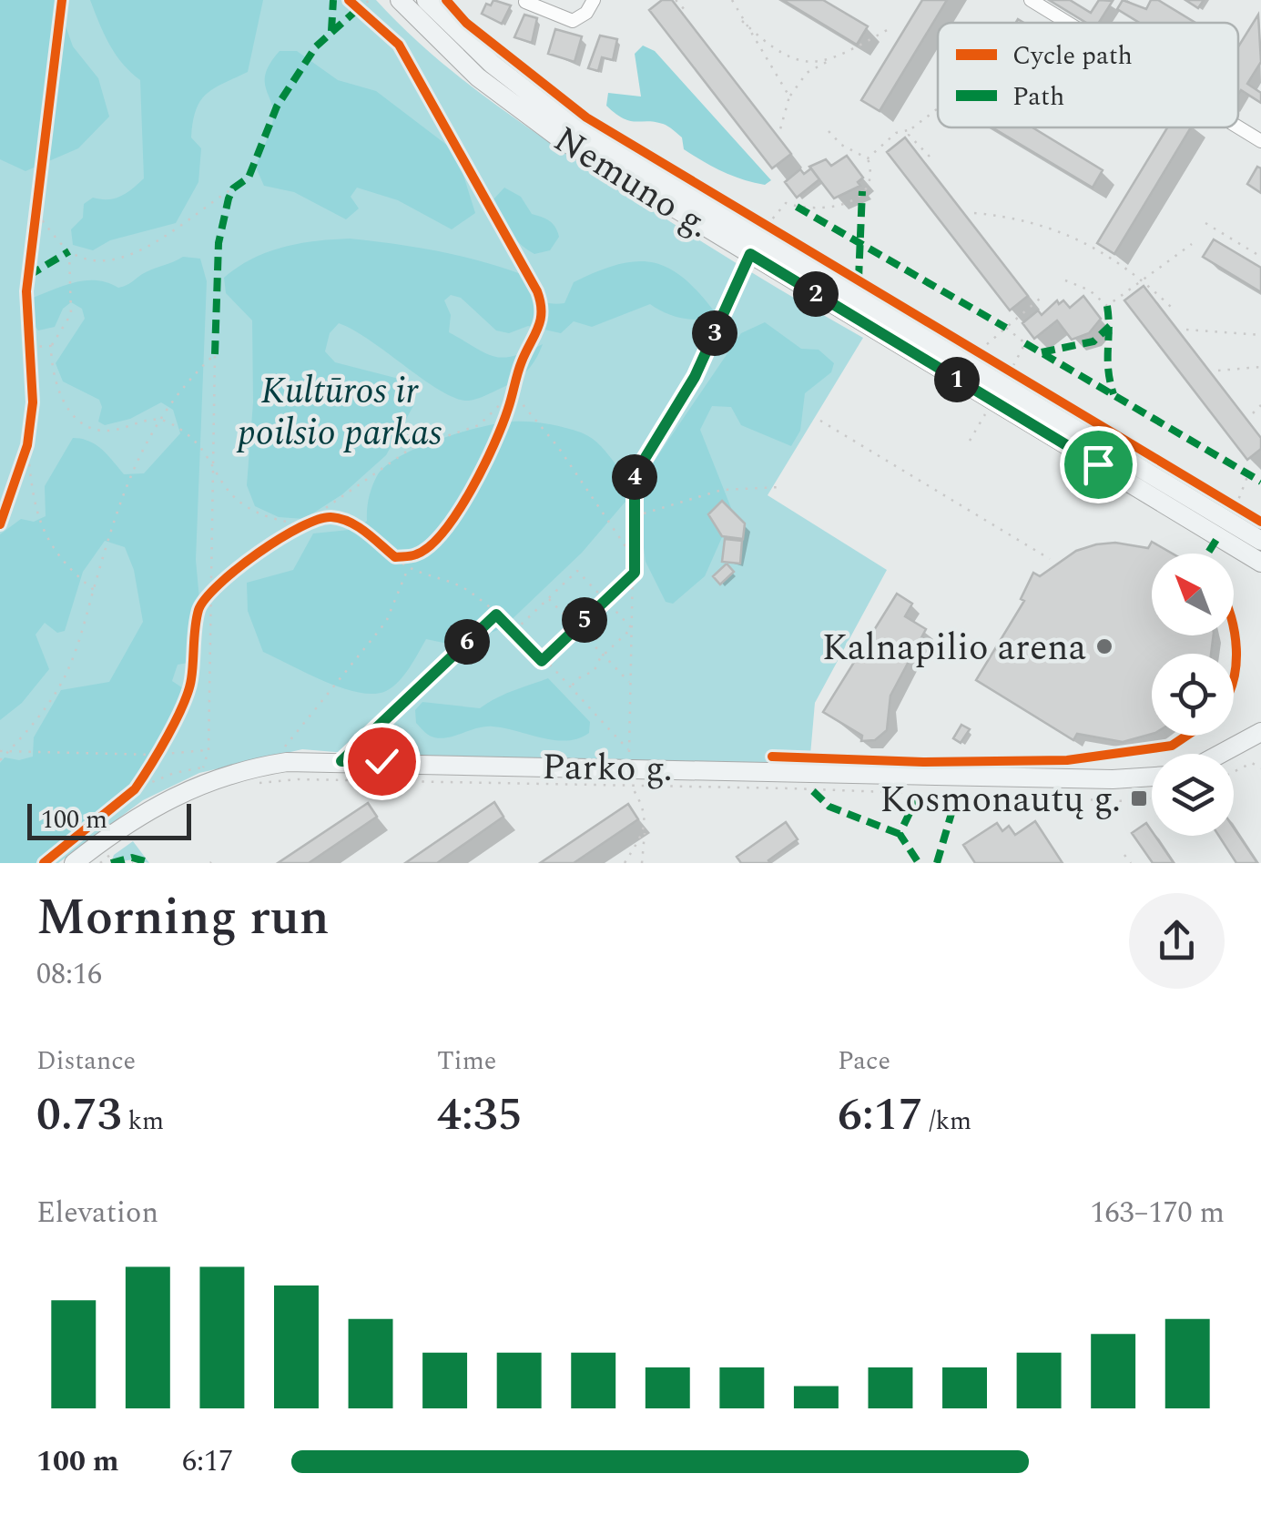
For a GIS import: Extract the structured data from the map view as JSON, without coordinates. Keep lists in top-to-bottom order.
{
  "streets": {
    "main road": ["Nemuno g.", "Parko g."]
  },
  "parks": ["Kultūros ir poilsio parkas"],
  "places": {
    "other": ["Kalnapilio arena"],
    "transit": ["Kosmonautų g."]
  },
  "legend": ["Cycle path", "Path"],
  "scale_bar": "100 m",
  "north": "top left",
  "page": {
    "pins": [
      "2",
      "3",
      "1",
      "4",
      "5",
      "6"
    ],
    "scale": "100 m",
    "heading": ["Morning run", "08:16"],
    "stats": [
      ["Distance", "0.73 km"],
      ["Time", "4:35"],
      ["Pace", "6:17 /km"]
    ],
    "chart": ["Elevation", "163–170 m"],
    "list": [
      {
        "name": "100 m",
        "note": "6:17"
      }
    ]
  }
}
